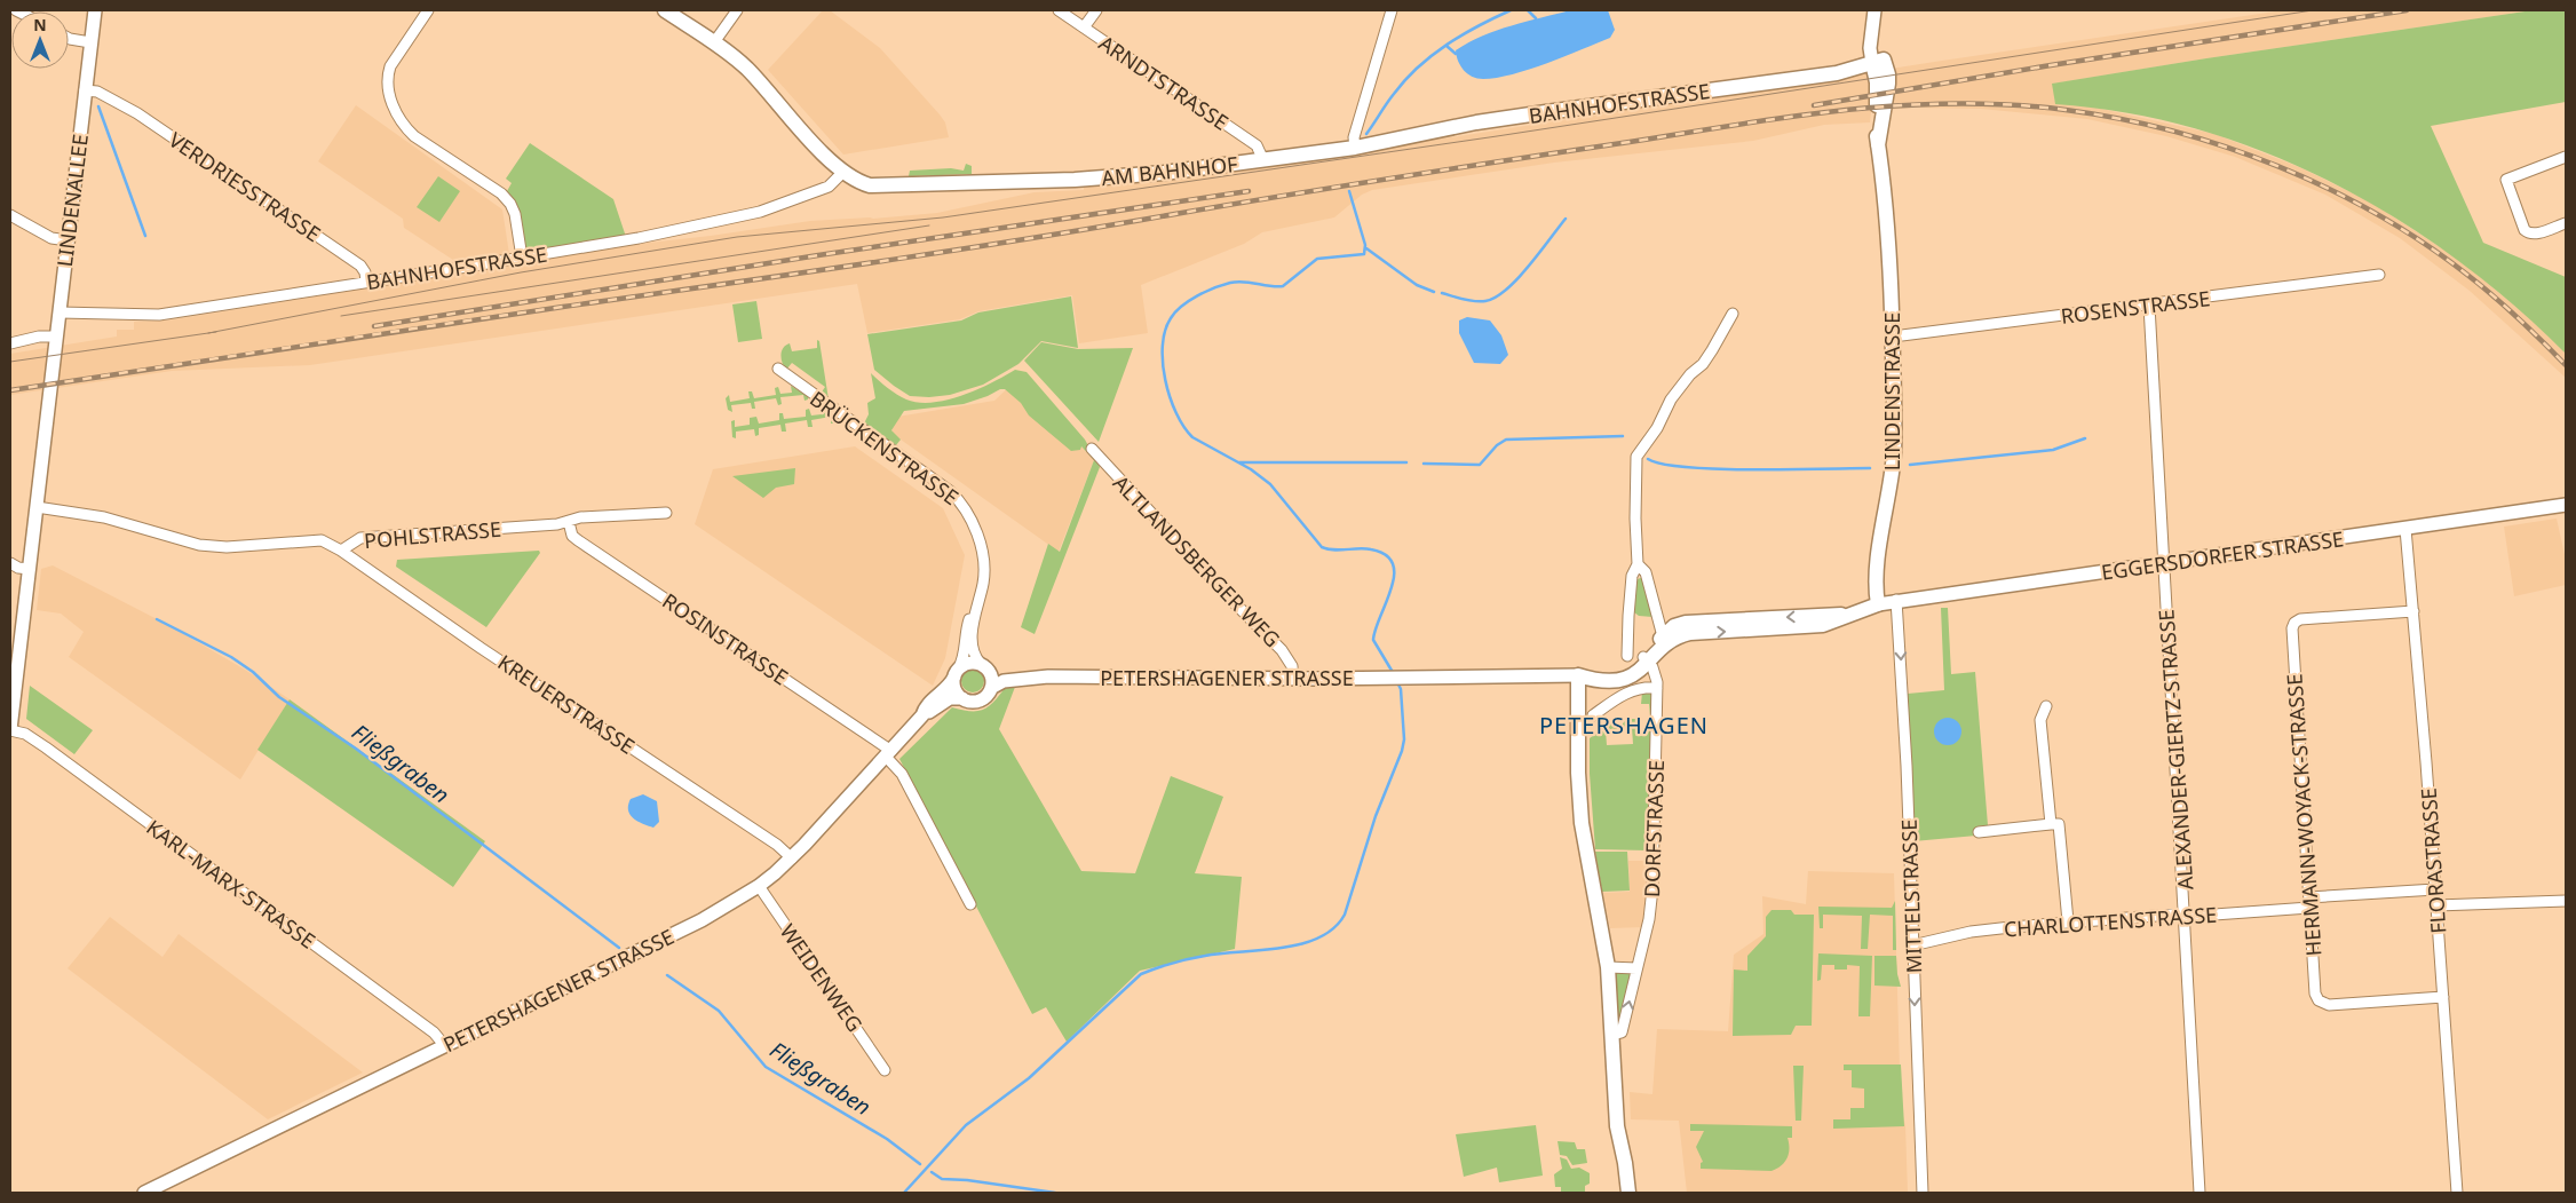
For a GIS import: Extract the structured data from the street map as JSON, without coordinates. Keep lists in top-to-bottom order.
{
  "streets": {
    "main road": ["BAHNHOFSTRASSE", "AM BAHNHOF", "LINDENSTRASSE"],
    "street": [
      "ARNDTSTRASSE",
      "VERDRIESSTRASSE",
      "LINDENALLEE",
      "ROSENSTRASSE",
      "BRÜCKENSTRASSE",
      "POHLSTRASSE",
      "EGGERSDORFER STRASSE",
      "ALTLANDSBERGER WEG",
      "ROSINSTRASSE",
      "PETERSHAGENER STRASSE",
      "KREUERSTRASSE",
      "ALEXANDER-GIERTZ-STRASSE",
      "HERMANN-WOYACK-STRASSE",
      "DORFSTRASSE",
      "FLORASTRASSE",
      "KARL-MARX-STRASSE",
      "MITTELSTRASSE",
      "CHARLOTTENSTRASSE",
      "WEIDENWEG"
    ]
  },
  "crossings": [
    ["ARNDTSTRASSE", "AM BAHNHOF"],
    ["BAHNHOFSTRASSE", "AM BAHNHOF"],
    ["BAHNHOFSTRASSE", "VERDRIESSTRASSE"],
    ["BAHNHOFSTRASSE", "LINDENALLEE"],
    ["BAHNHOFSTRASSE", "LINDENSTRASSE"],
    ["VERDRIESSTRASSE", "LINDENALLEE"],
    ["LINDENALLEE", "POHLSTRASSE"],
    ["LINDENALLEE", "KARL-MARX-STRASSE"],
    ["ROSENSTRASSE", "LINDENSTRASSE"],
    ["ROSENSTRASSE", "ALEXANDER-GIERTZ-STRASSE"],
    ["LINDENSTRASSE", "EGGERSDORFER STRASSE"],
    ["BRÜCKENSTRASSE", "PETERSHAGENER STRASSE"],
    ["POHLSTRASSE", "ROSINSTRASSE"],
    ["POHLSTRASSE", "KREUERSTRASSE"],
    ["EGGERSDORFER STRASSE", "ALEXANDER-GIERTZ-STRASSE"],
    ["EGGERSDORFER STRASSE", "FLORASTRASSE"],
    ["EGGERSDORFER STRASSE", "MITTELSTRASSE"],
    ["ALTLANDSBERGER WEG", "PETERSHAGENER STRASSE"],
    ["ROSINSTRASSE", "PETERSHAGENER STRASSE"],
    ["PETERSHAGENER STRASSE", "KREUERSTRASSE"],
    ["PETERSHAGENER STRASSE", "KARL-MARX-STRASSE"],
    ["PETERSHAGENER STRASSE", "WEIDENWEG"],
    ["ALEXANDER-GIERTZ-STRASSE", "CHARLOTTENSTRASSE"],
    ["HERMANN-WOYACK-STRASSE", "FLORASTRASSE"],
    ["HERMANN-WOYACK-STRASSE", "CHARLOTTENSTRASSE"],
    ["FLORASTRASSE", "CHARLOTTENSTRASSE"],
    ["MITTELSTRASSE", "CHARLOTTENSTRASSE"]
  ],
  "one_way": ["MITTELSTRASSE"],
  "districts": ["PETERSHAGEN"],
  "water": ["Fließgraben"],
  "north": "top"
}
